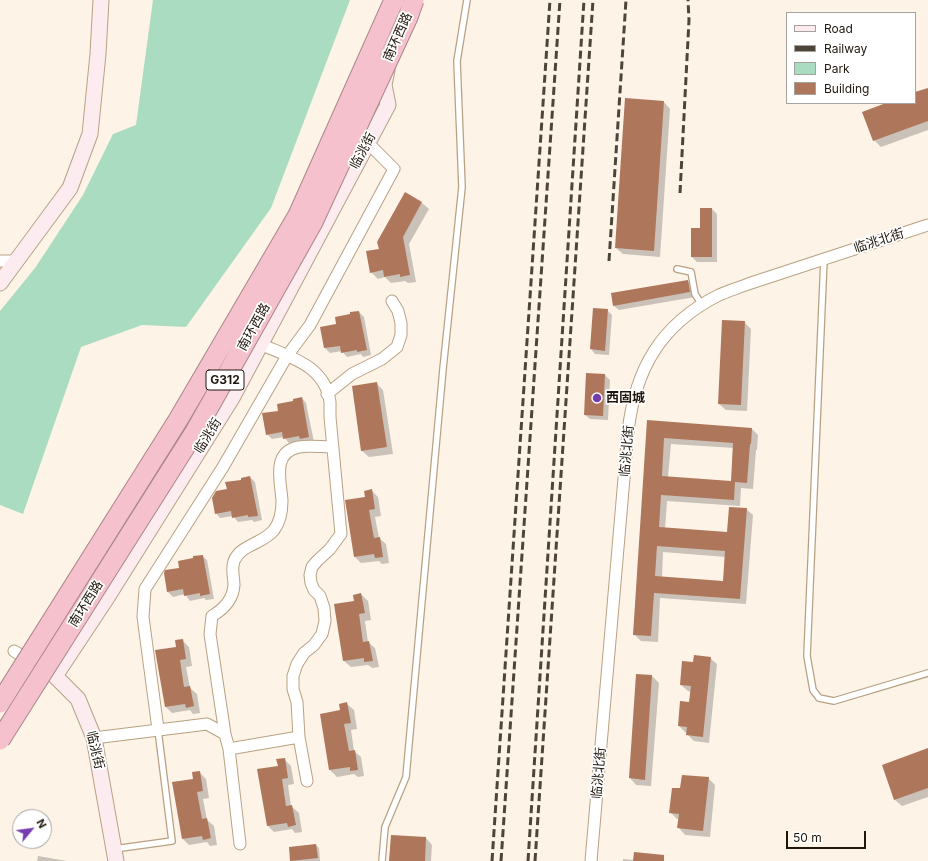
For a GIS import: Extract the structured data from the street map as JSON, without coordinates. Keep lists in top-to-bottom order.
{
  "streets": {
    "highway": ["南环西路", "G312"],
    "street": ["临洮街", "临洮北街"]
  },
  "places": ["西固城"],
  "legend": [
    "Road",
    "Railway",
    "Park",
    "Building"
  ],
  "scale_bar": "50 m",
  "north": "top right"
}
